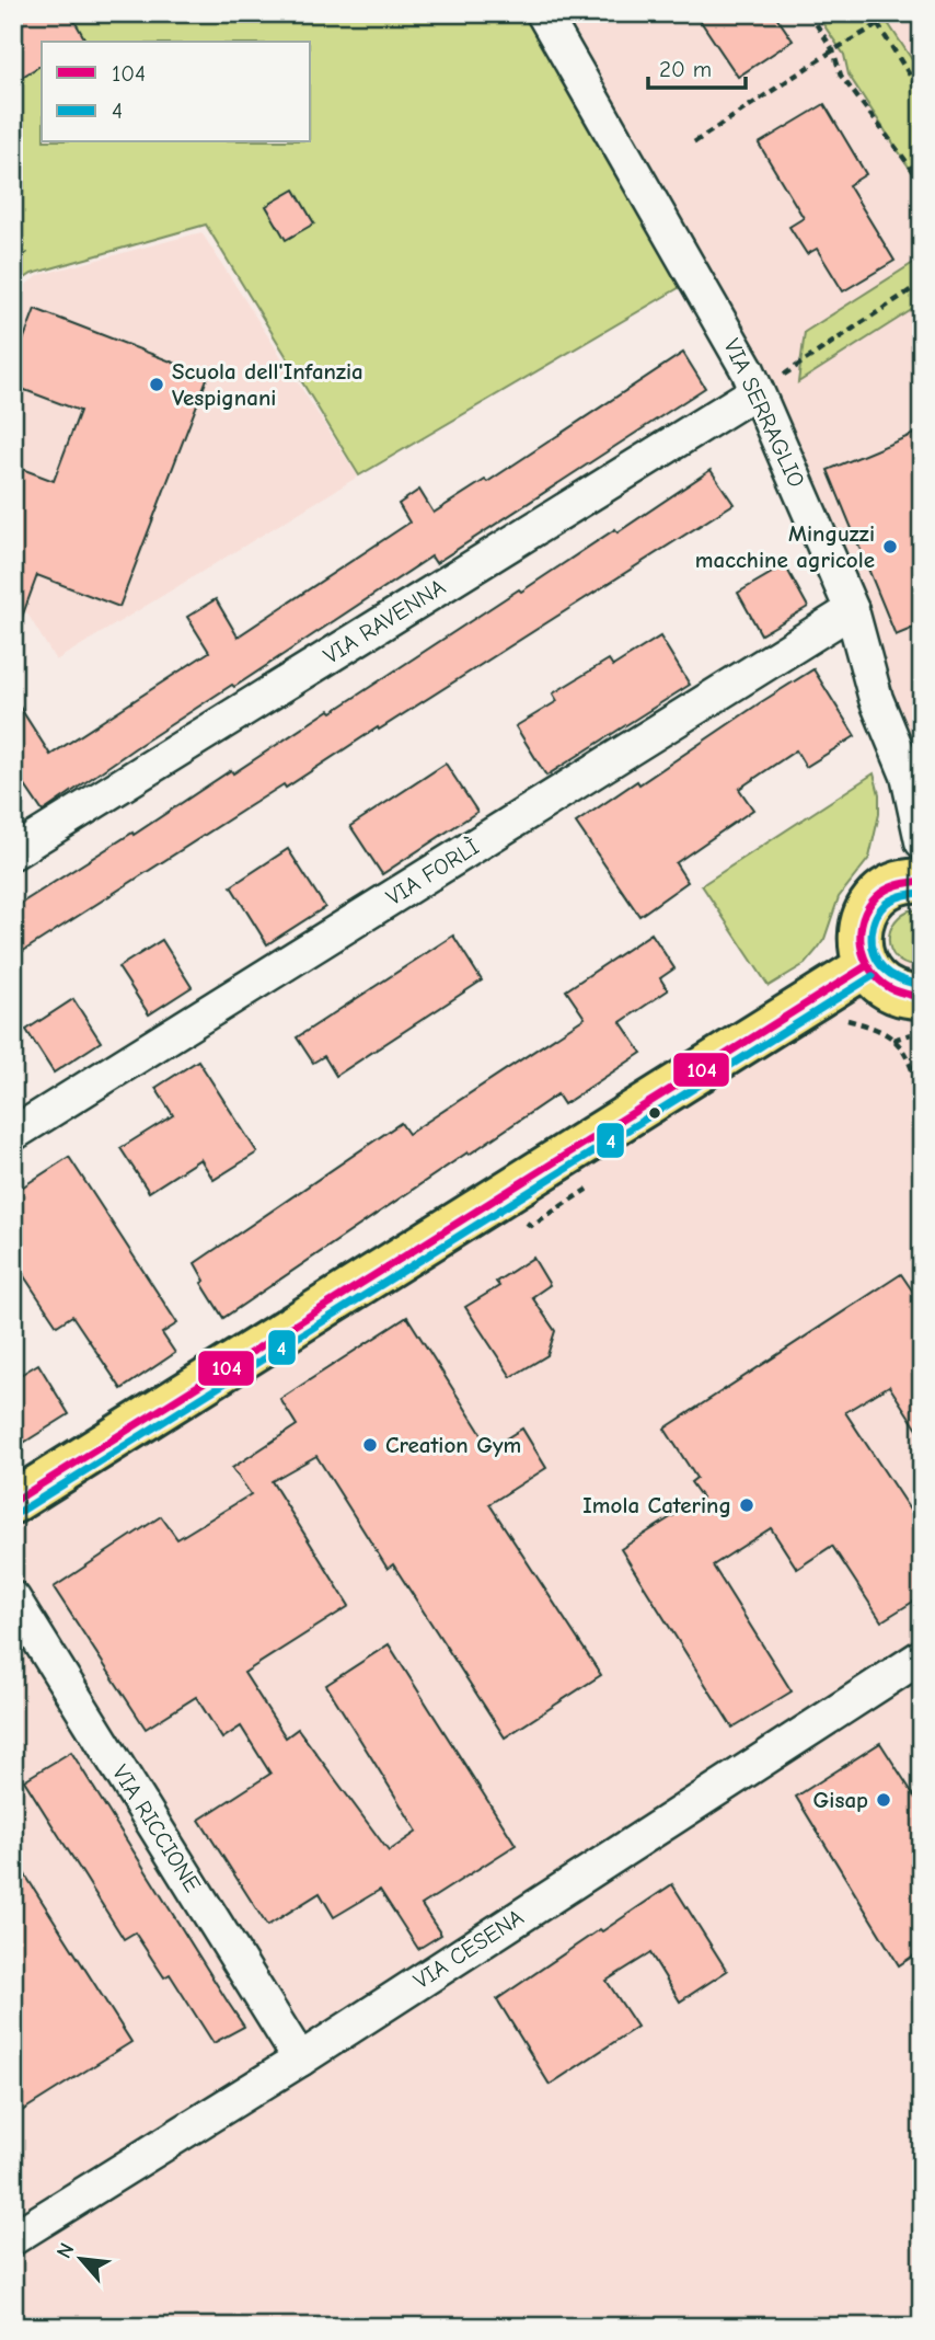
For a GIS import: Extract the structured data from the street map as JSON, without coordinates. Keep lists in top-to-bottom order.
{
  "streets": {
    "street": [
      "VIA SERRAGLIO",
      "VIA RAVENNA",
      "VIA FORLÌ",
      "VIA RICCIONE",
      "VIA CESENA"
    ]
  },
  "crossings": [
    ["VIA SERRAGLIO", "VIA RAVENNA"],
    ["VIA SERRAGLIO", "VIA FORLÌ"],
    ["VIA RICCIONE", "VIA CESENA"]
  ],
  "places": [
    "Scuola dell'Infanzia Vespignani",
    "Minguzzi macchine agricole",
    "Creation Gym",
    "Imola Catering",
    "Gisap"
  ],
  "lines": ["transit line 104", "transit line 4"],
  "legend": ["104", "4"],
  "scale_bar": "20 m",
  "north": "top left"
}
